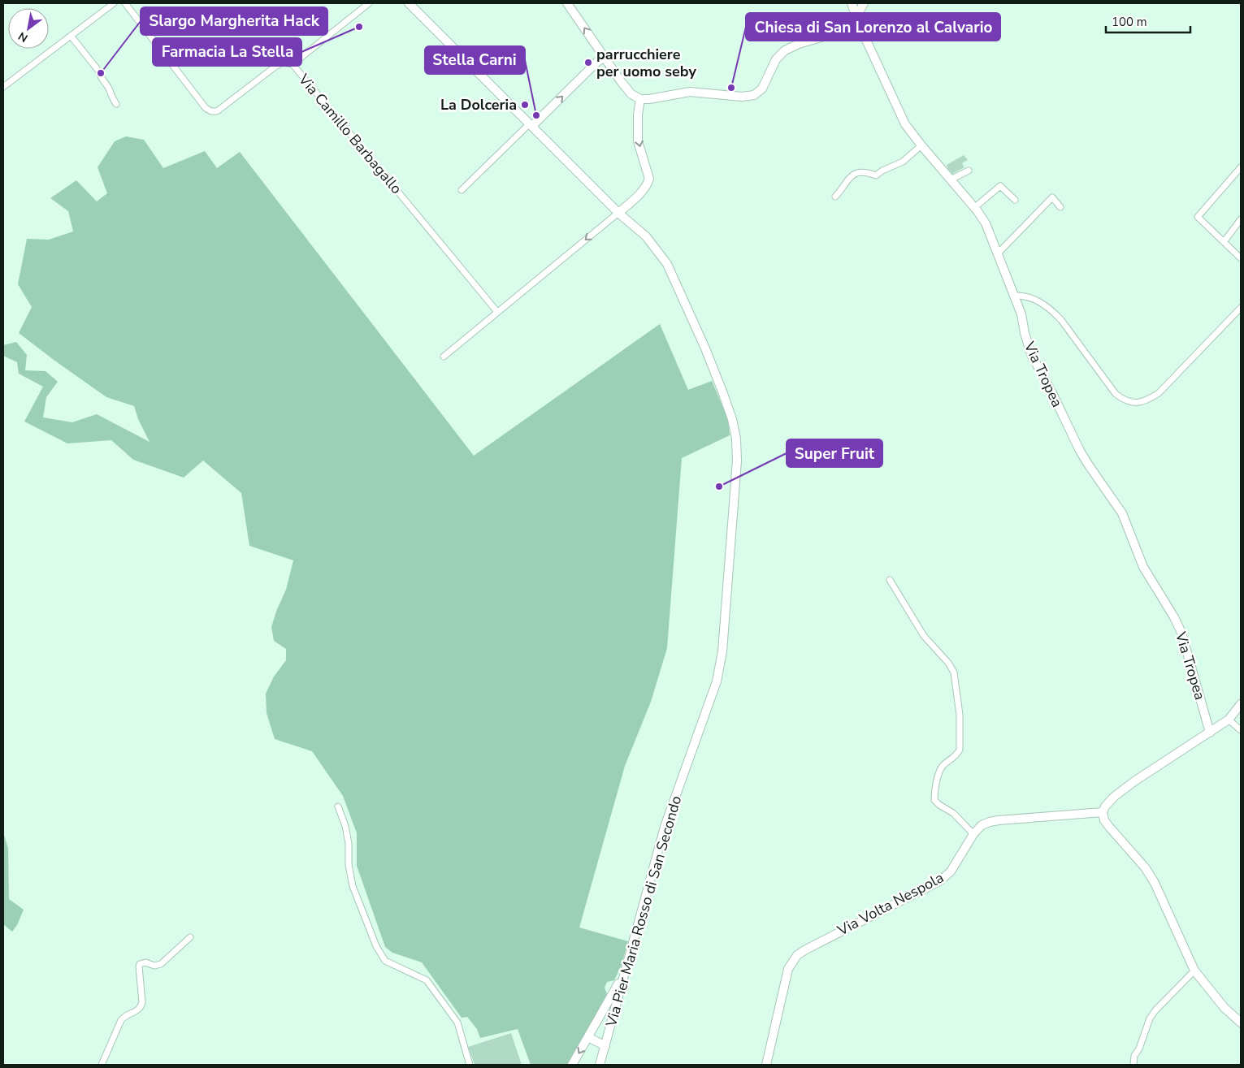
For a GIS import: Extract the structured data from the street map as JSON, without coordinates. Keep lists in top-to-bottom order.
{
  "streets": {
    "street": [
      "Via Camillo Barbagallo",
      "Via Tropea",
      "Via Volta Nespola",
      "Via Pier Maria Rosso di San Secondo"
    ]
  },
  "places": [
    "Farmacia La Stella",
    "parrucchiere per uomo seby",
    "Slargo Margherita Hack",
    "Chiesa di San Lorenzo al Calvario",
    "La Dolceria",
    "Stella Carni",
    "Super Fruit"
  ],
  "scale_bar": "100 m",
  "north": "bottom left"
}
